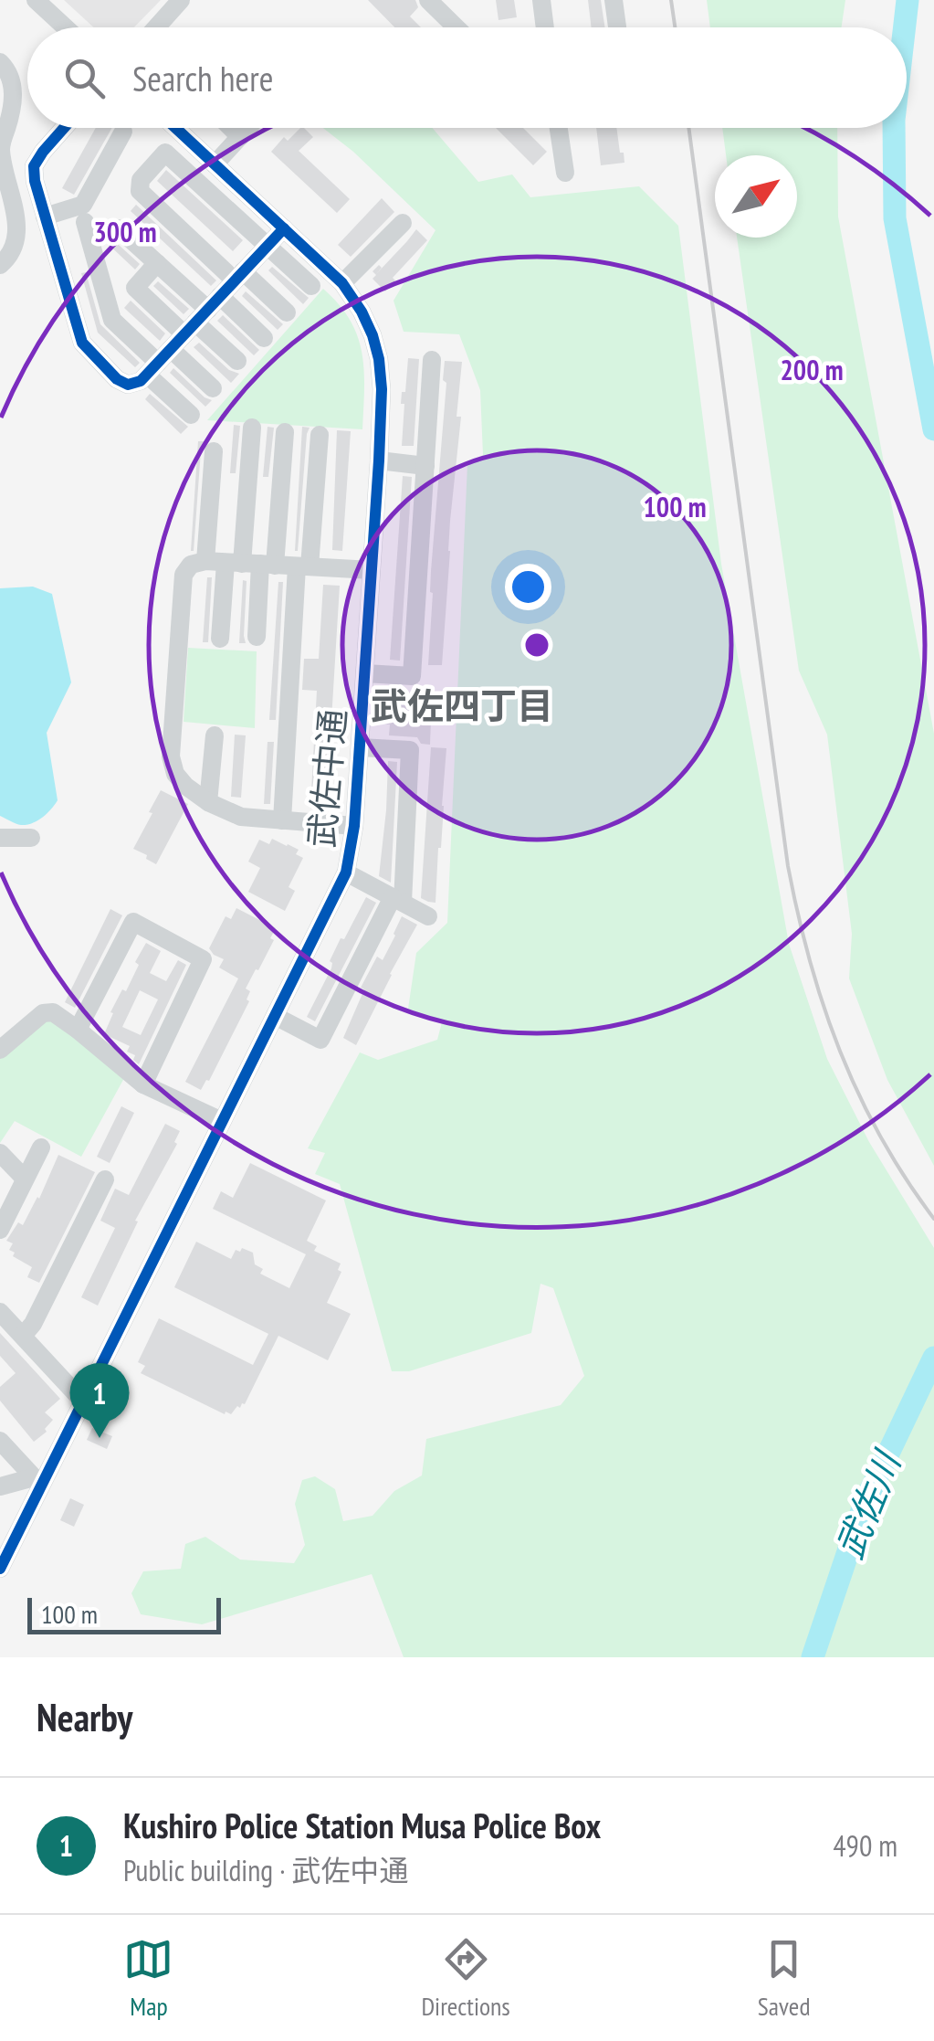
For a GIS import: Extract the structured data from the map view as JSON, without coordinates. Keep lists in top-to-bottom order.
{
  "streets": {
    "street": ["武佐中通"]
  },
  "districts": ["武佐四丁目"],
  "water": ["武佐川"],
  "scale_bar": "100 m",
  "north": "top right",
  "page": {
    "search": "Search here",
    "pins": "1",
    "scale": "100 m",
    "heading": "Nearby",
    "list": [
      {
        "mark": "1",
        "name": "Kushiro Police Station Musa Police Box",
        "note": "Public building · 武佐中通",
        "value": "490 m"
      }
    ],
    "nav": ["Map", "Directions", "Saved"]
  },
  "rings": ["300 m", "200 m", "100 m"]
}
